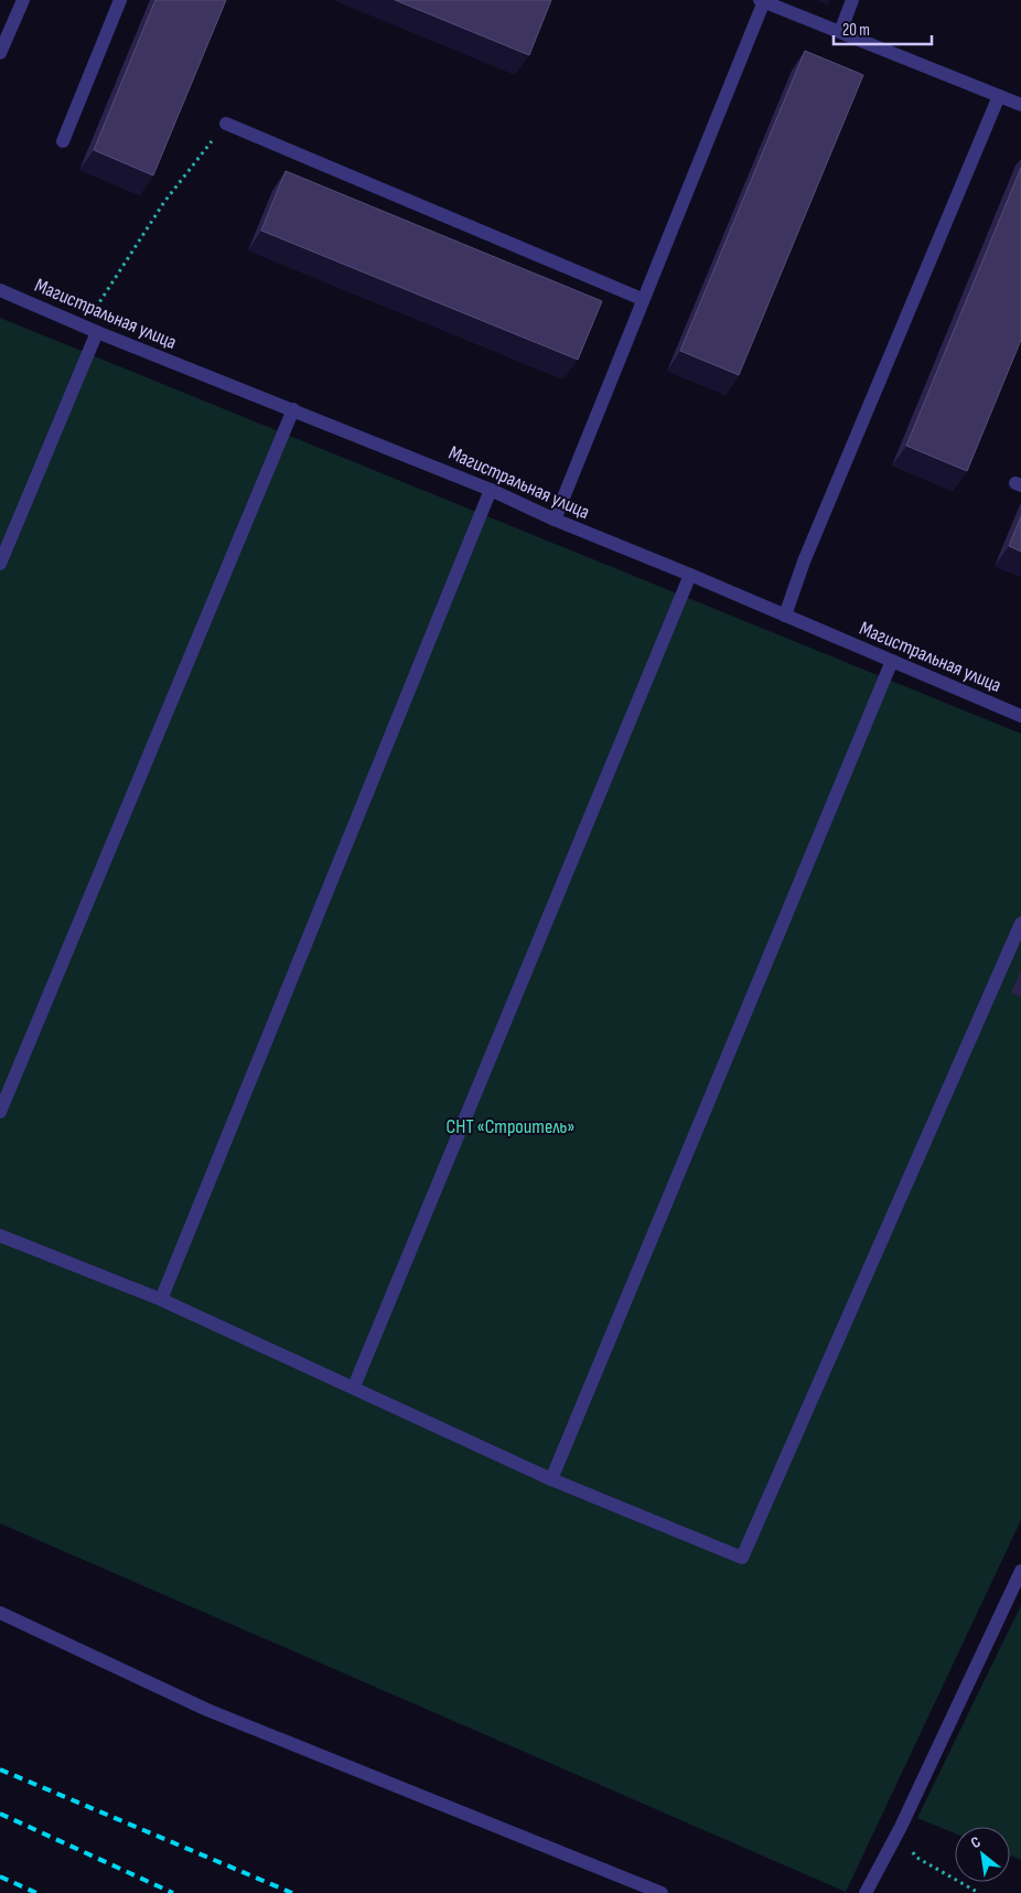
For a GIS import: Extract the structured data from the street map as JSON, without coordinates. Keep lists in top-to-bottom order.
{
  "streets": {
    "street": ["Магистральная улица"]
  },
  "parks": ["СНТ «Строитель»"],
  "scale_bar": "20 m",
  "north": "top left"
}
